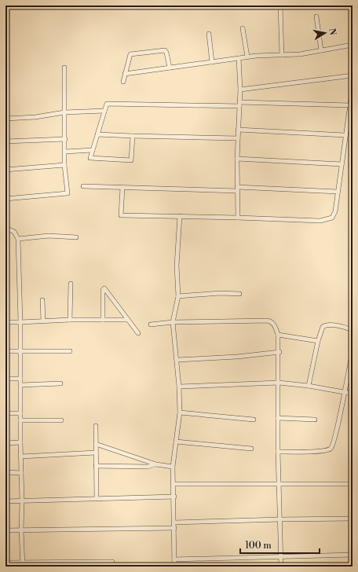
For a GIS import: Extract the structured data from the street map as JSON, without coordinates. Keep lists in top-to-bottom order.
{
  "scale_bar": "100 m",
  "north": "right"
}
